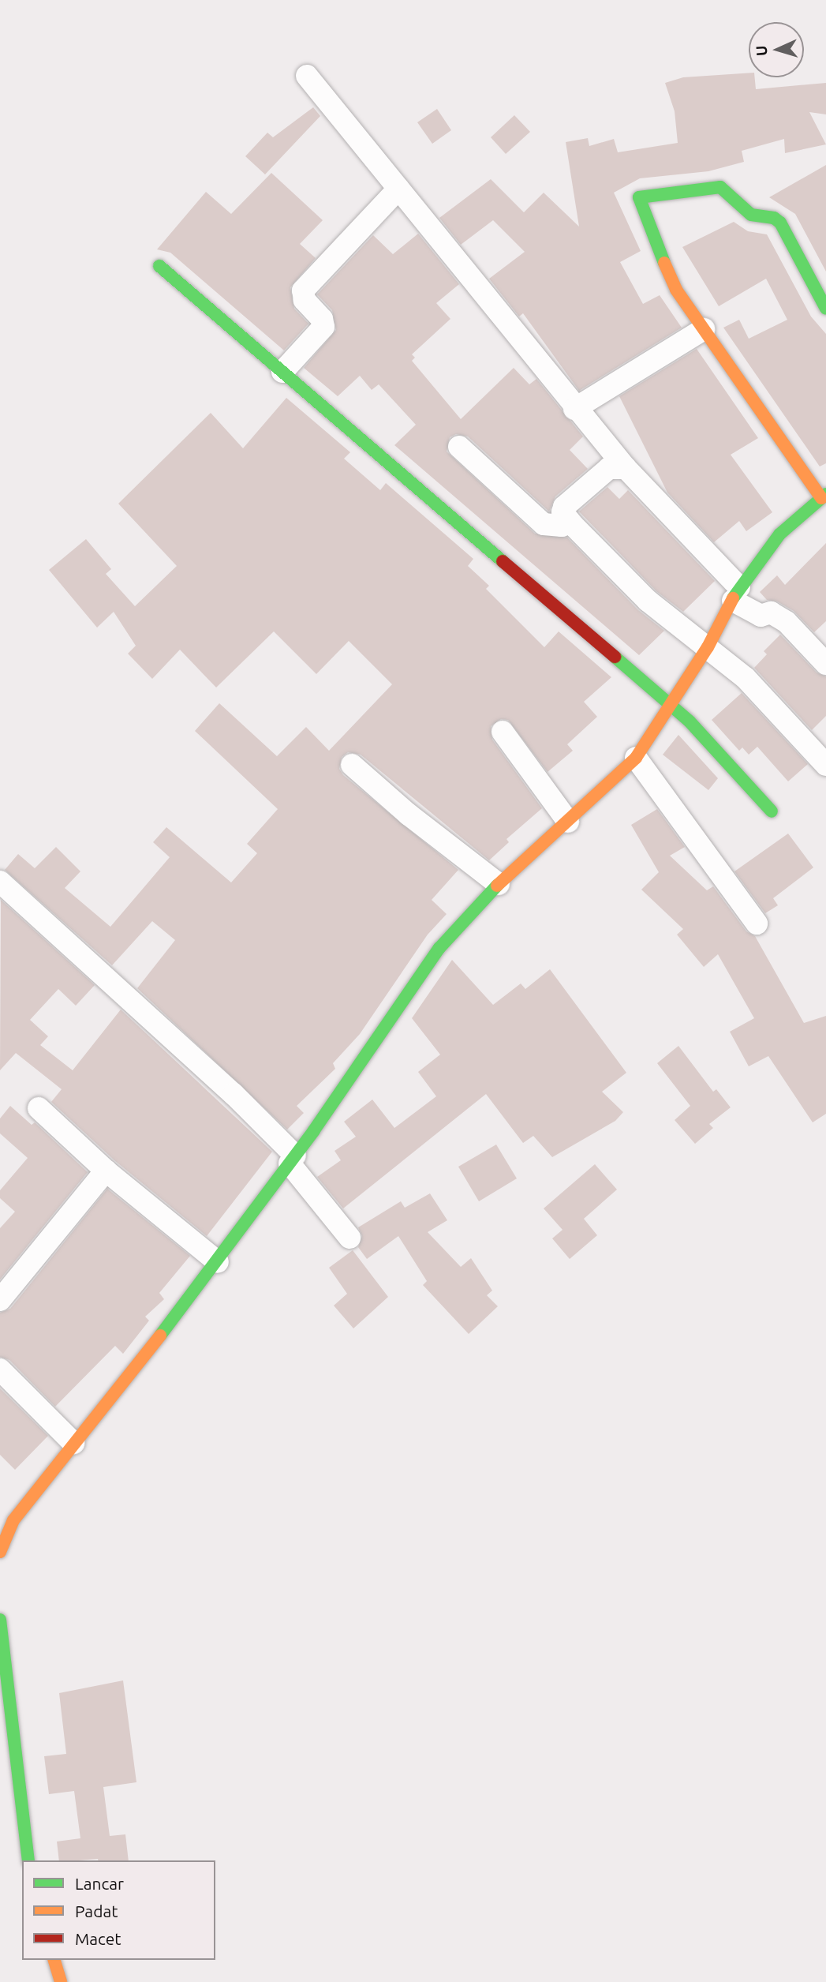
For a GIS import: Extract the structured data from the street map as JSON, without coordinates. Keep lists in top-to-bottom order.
{
  "legend": ["Lancar", "Padat", "Macet"],
  "north": "left"
}
